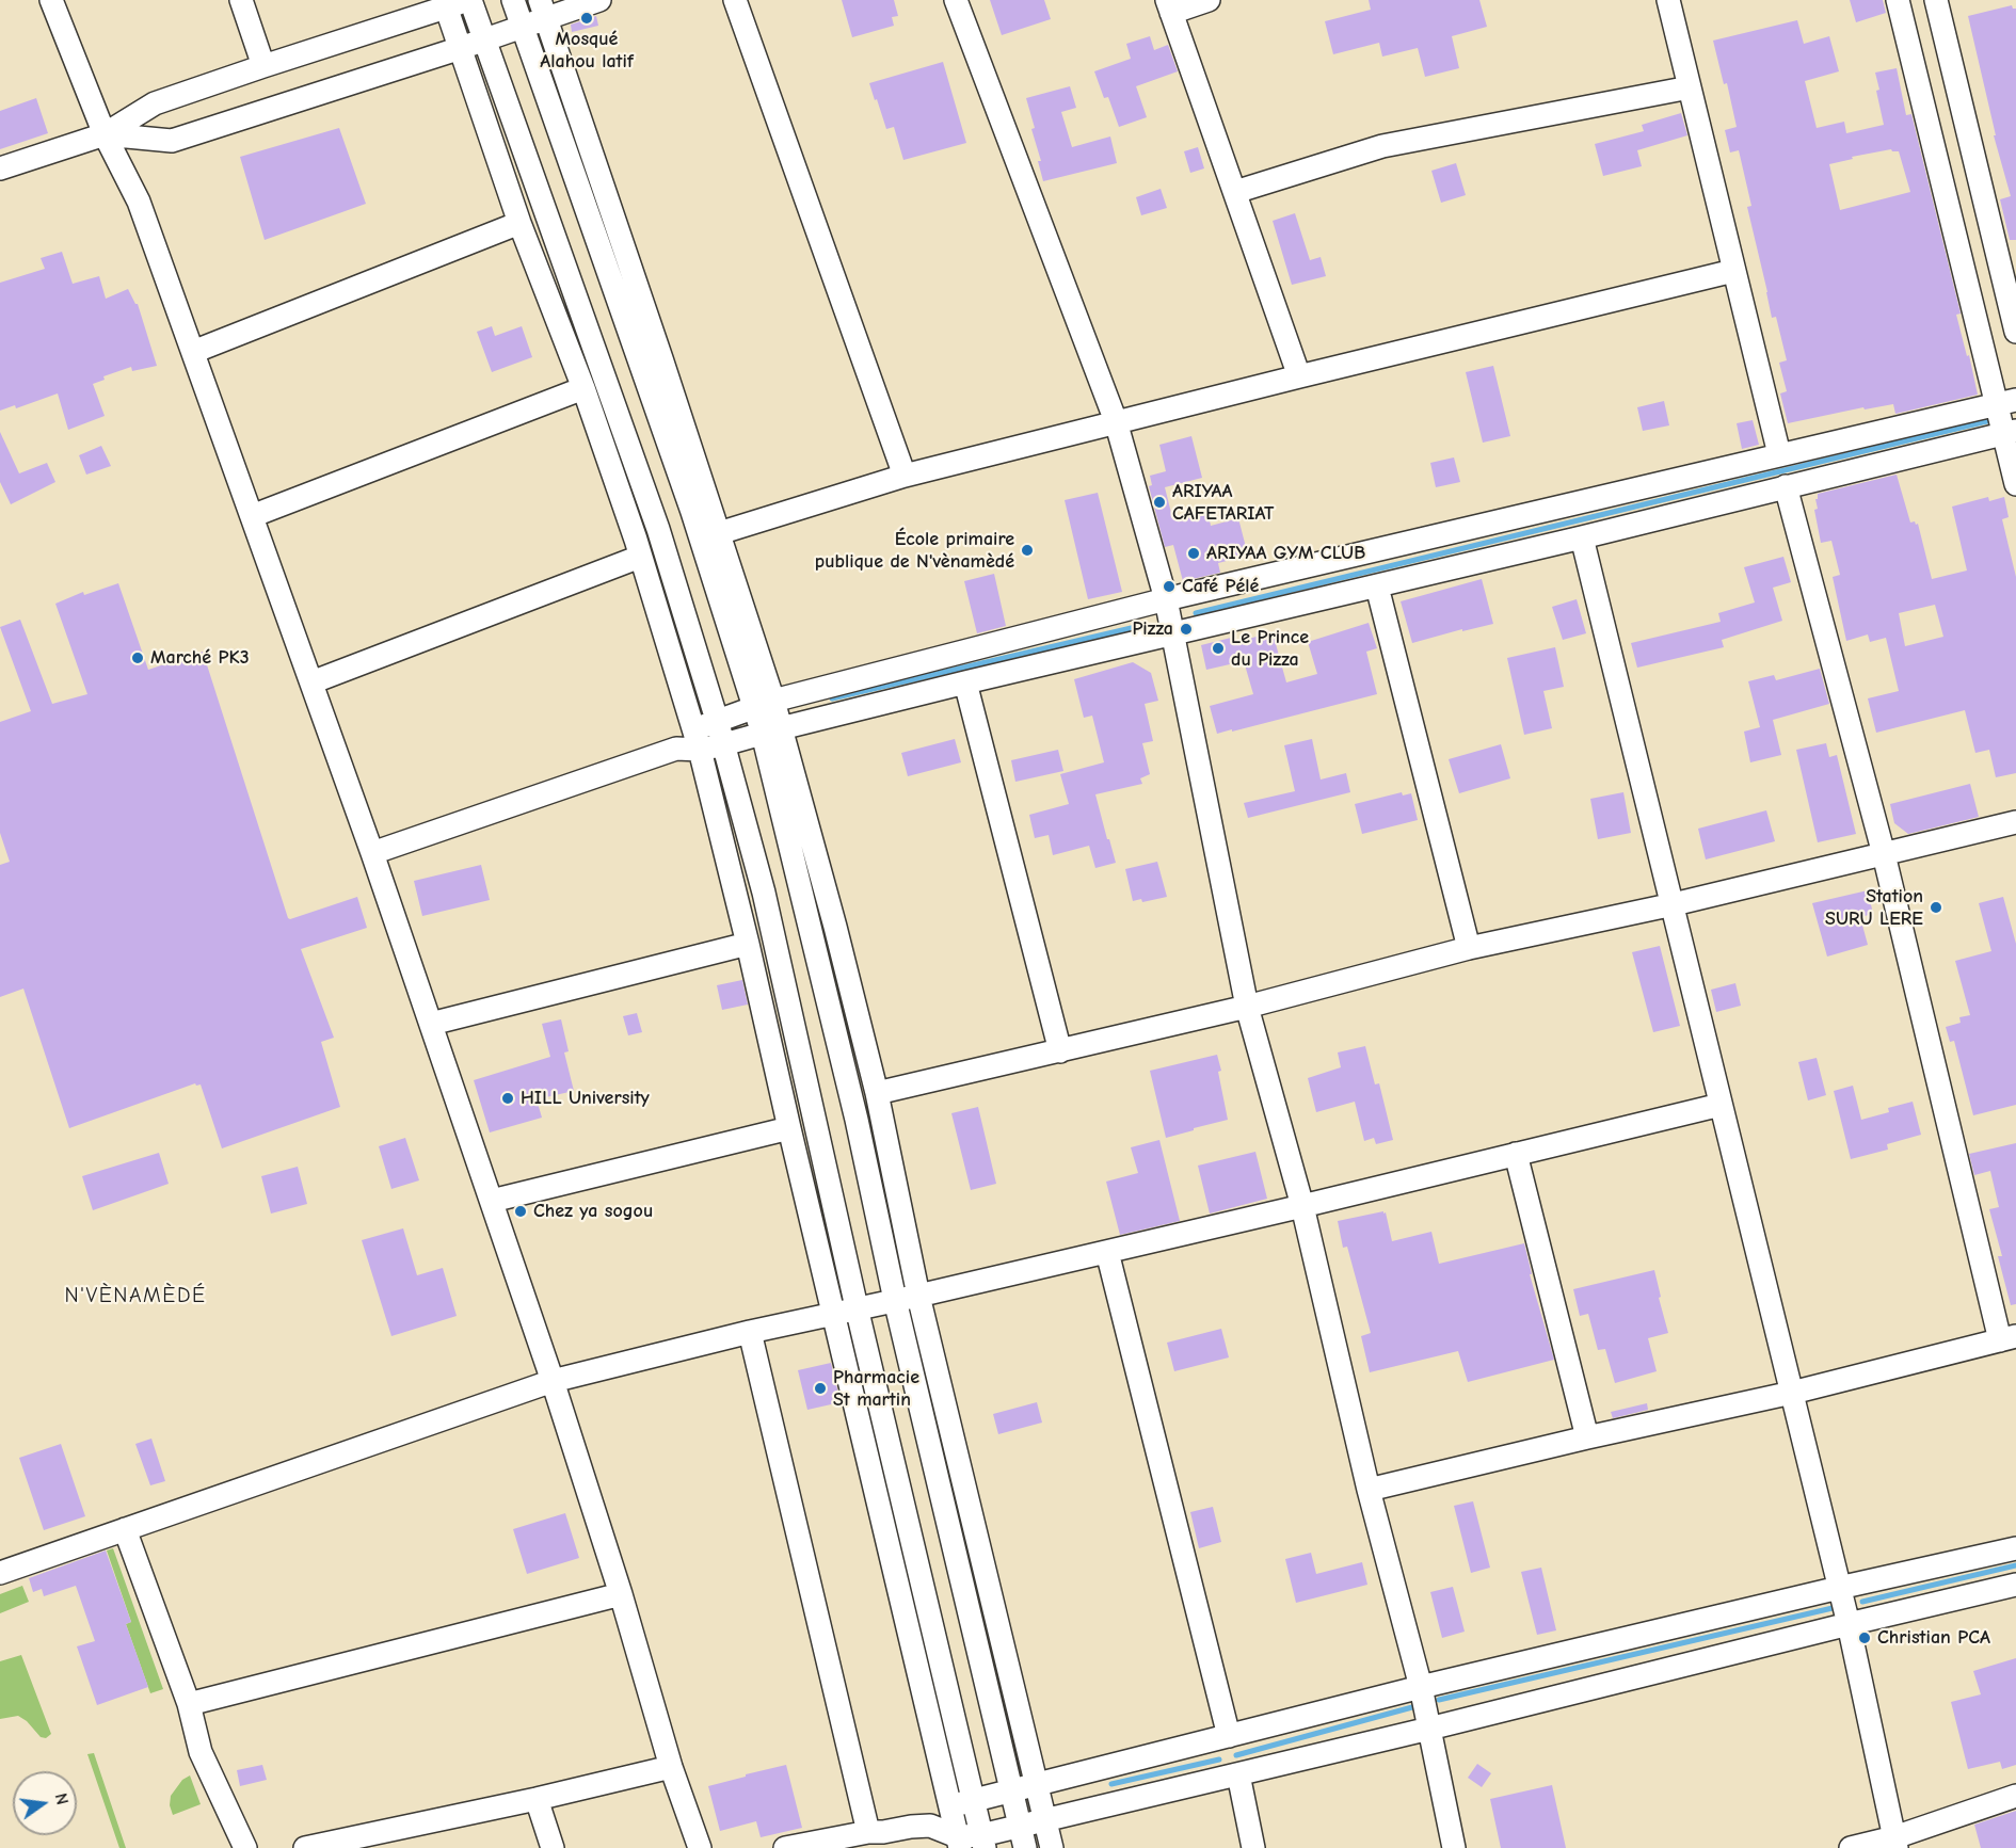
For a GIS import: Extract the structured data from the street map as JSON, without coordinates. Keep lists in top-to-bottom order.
{
  "districts": ["N'VÈNAMÈDÉ"],
  "places": [
    "Mosqué Alahou latif",
    "ARIYAA CAFETARIAT",
    "École primaire publique de N'vènamèdé",
    "ARIYAA GYM CLUB",
    "Café Pélé",
    "Pizza",
    "Le Prince du Pizza",
    "Marché PK3",
    "Station SURU LERE",
    "HILL University",
    "Chez ya sogou",
    "Pharmacie St martin",
    "Christian PCA"
  ],
  "north": "right"
}
